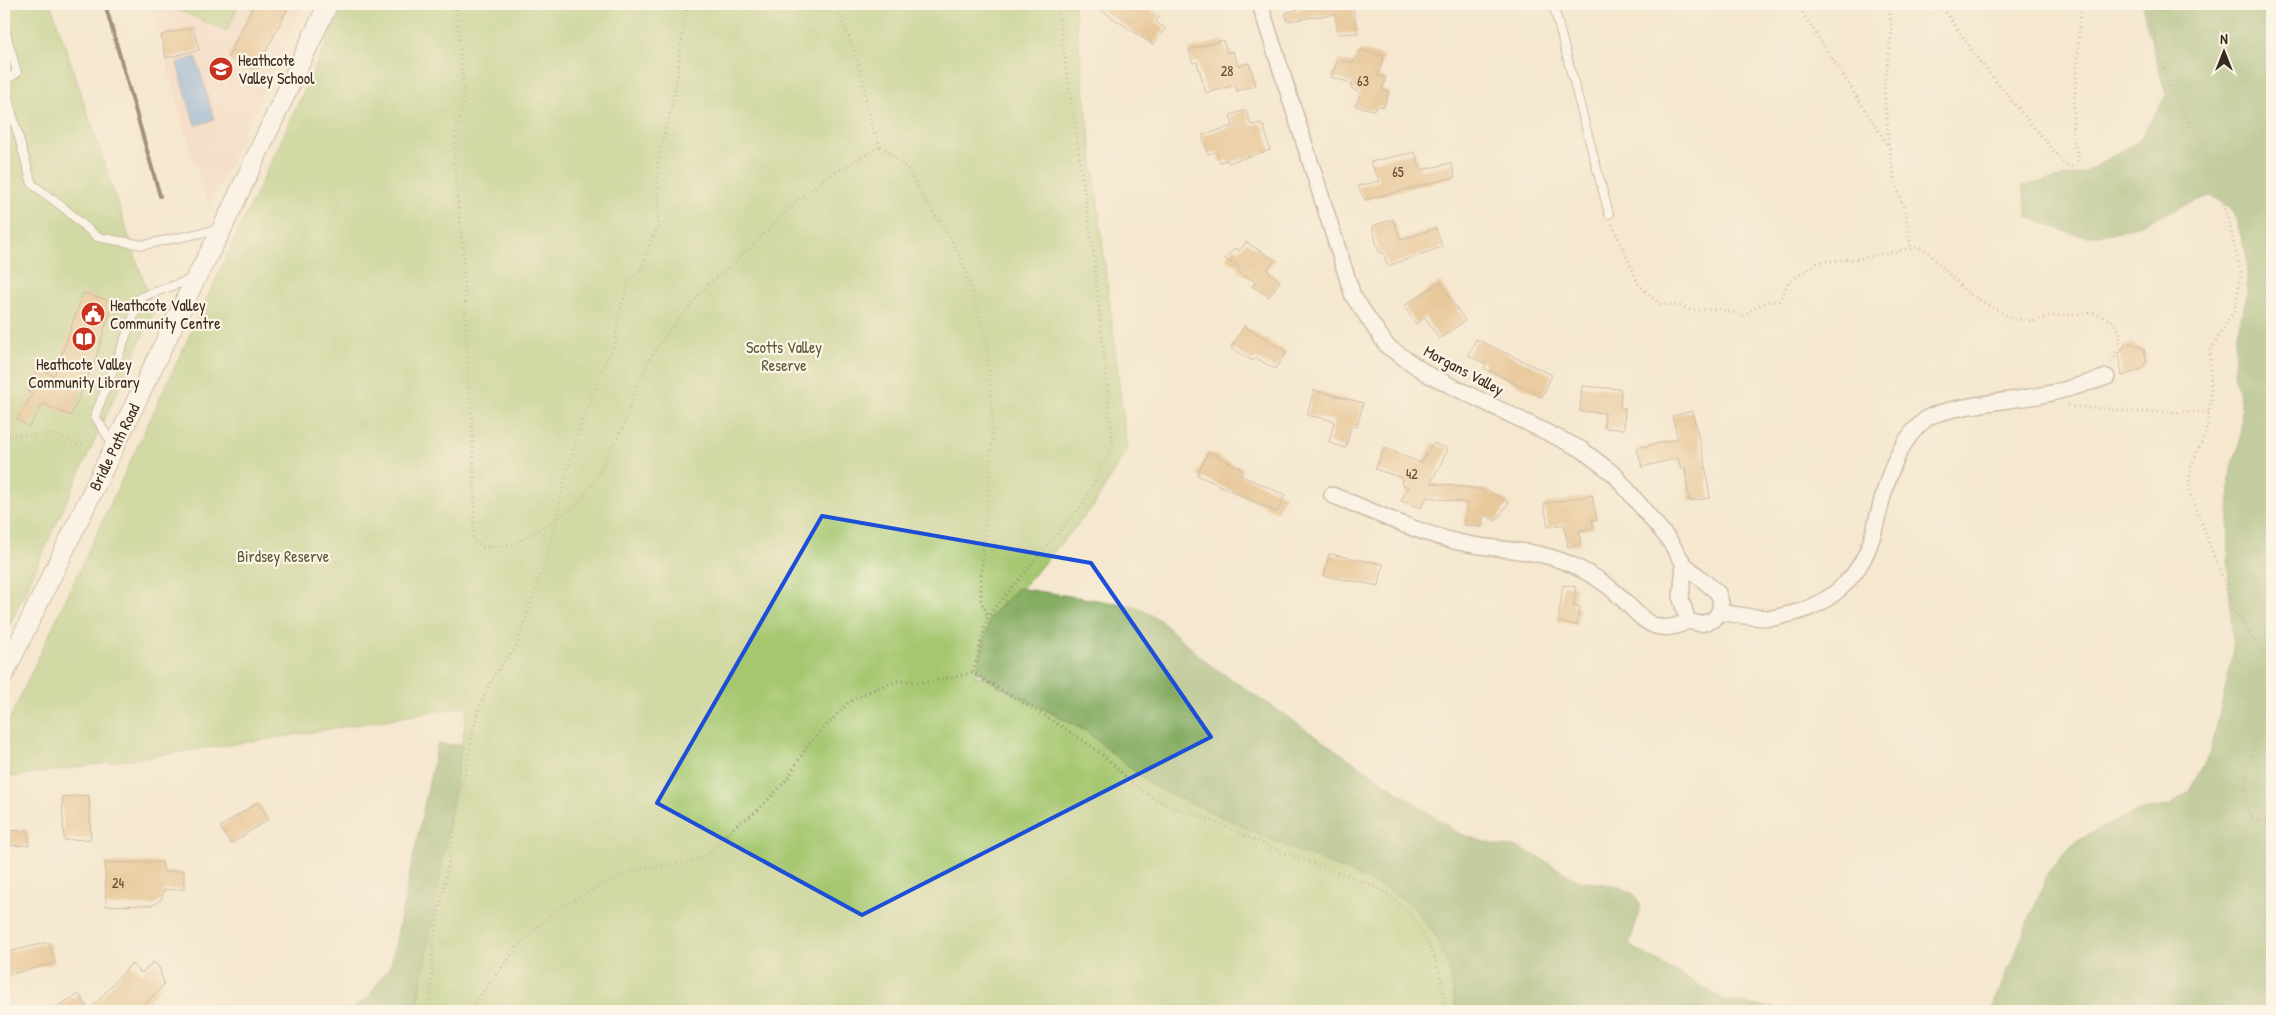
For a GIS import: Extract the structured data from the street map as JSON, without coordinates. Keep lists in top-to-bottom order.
{
  "streets": {
    "street": ["Morgans Valley", "Bridle Path Road"]
  },
  "parks": ["Scotts Valley Reserve", "Birdsey Reserve"],
  "places": {
    "school or university": ["Heathcote Valley School"],
    "public building": ["Heathcote Valley Community Centre"],
    "library": ["Heathcote Valley Community Library"]
  },
  "house_numbers": [
    "28",
    "63",
    "65",
    "42",
    "24"
  ],
  "north": "top"
}
